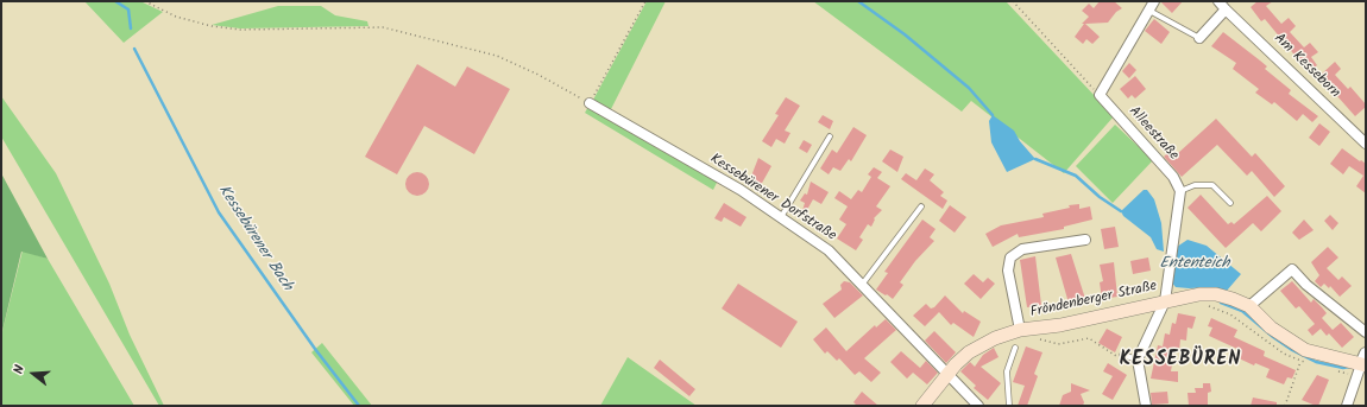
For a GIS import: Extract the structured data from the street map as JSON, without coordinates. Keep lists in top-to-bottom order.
{
  "streets": {
    "main road": ["Fröndenberger Straße"],
    "street": ["Am Kesseborn", "Alleestraße", "Kessebürener Dorfstraße"]
  },
  "crossings": [
    ["Kessebürener Dorfstraße", "Fröndenberger Straße"]
  ],
  "districts": ["KESSEBÜREN"],
  "water": ["Kessebürener Bach", "Ententeich"],
  "north": "left"
}
